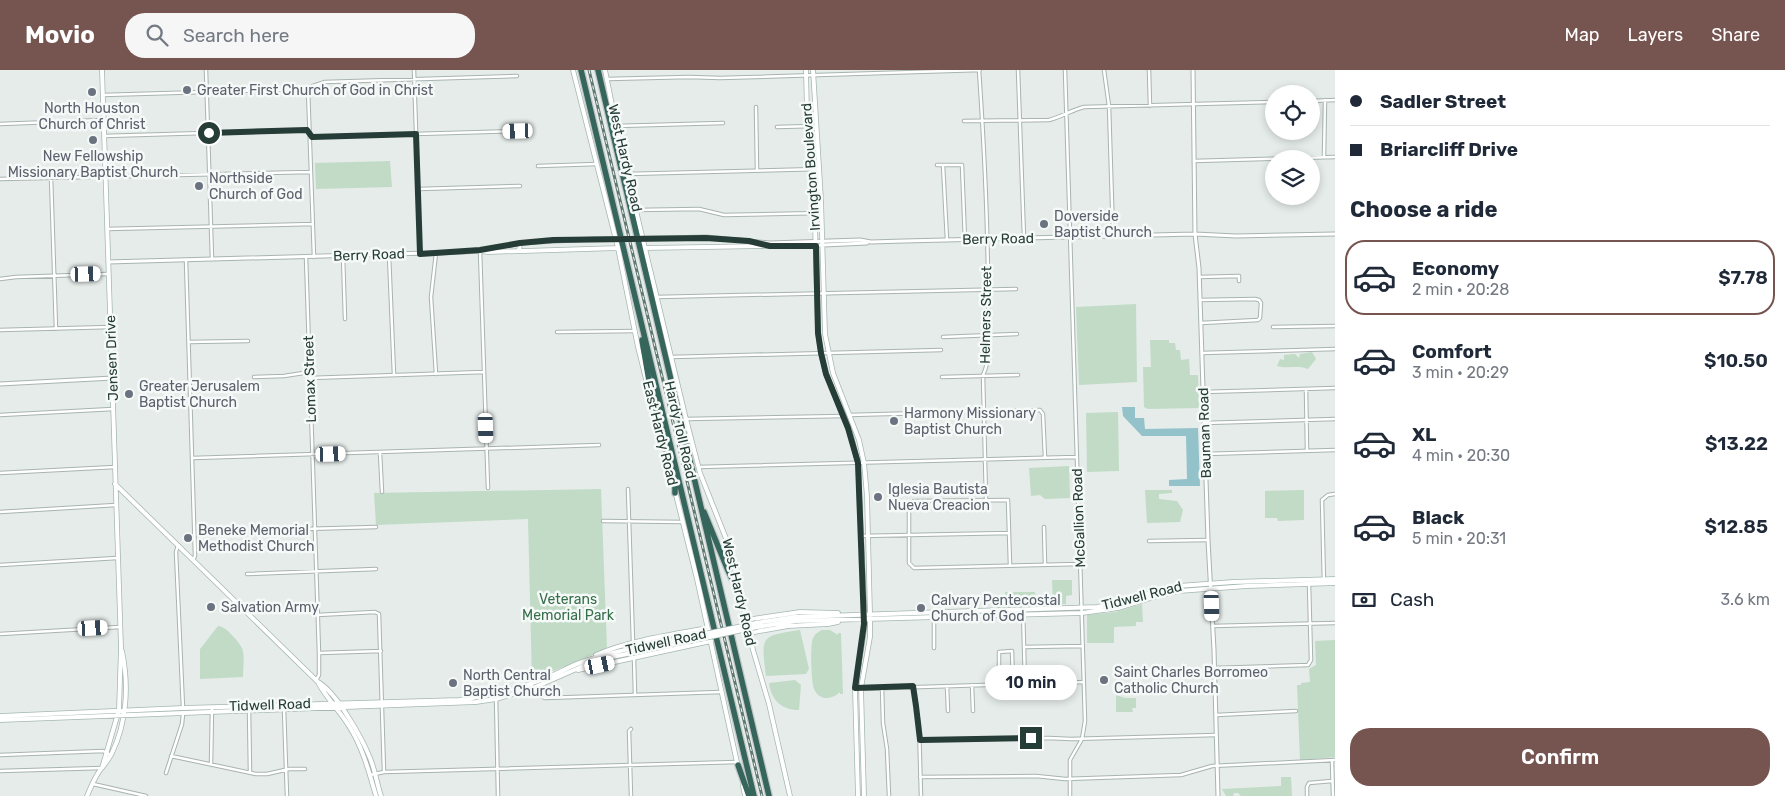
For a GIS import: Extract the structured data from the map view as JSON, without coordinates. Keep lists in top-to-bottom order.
{
  "streets": {
    "highway": ["Hardy Toll Road"],
    "main road": [
      "West Hardy Road",
      "Irvington Boulevard",
      "Jensen Drive",
      "East Hardy Road",
      "Tidwell Road"
    ],
    "street": [
      "Berry Road",
      "Helmers Street",
      "Lomax Street",
      "Bauman Road",
      "McGallion Road"
    ]
  },
  "crossings": [
    ["West Hardy Road", "Hardy Toll Road"],
    ["Irvington Boulevard", "Berry Road"],
    ["Irvington Boulevard", "Tidwell Road"],
    ["Berry Road", "Helmers Street"],
    ["Berry Road", "Jensen Drive"],
    ["Berry Road", "Lomax Street"],
    ["Berry Road", "Bauman Road"],
    ["Berry Road", "McGallion Road"],
    ["Jensen Drive", "Tidwell Road"],
    ["Bauman Road", "Tidwell Road"],
    ["McGallion Road", "Tidwell Road"]
  ],
  "parks": ["Veterans Memorial Park"],
  "places": [
    "Greater First Church of God in Christ",
    "North Houston Church of Christ",
    "New Fellowship Missionary Baptist Church",
    "Northside Church of God",
    "Doverside Baptist Church",
    "Greater Jerusalem Baptist Church",
    "Harmony Missionary Baptist Church",
    "Iglesia Bautista Nueva Creacion",
    "Beneke Memorial Methodist Church",
    "Salvation Army",
    "Calvary Pentecostal Church of God",
    "Saint Charles Borromeo Catholic Church",
    "North Central Baptist Church"
  ],
  "page": {
    "header": "Movio",
    "search": "Search here",
    "nav": ["Map", "Layers", "Share"],
    "banner": ["Sadler Street", "Briarcliff Drive"],
    "heading": "Choose a ride",
    "list": [
      {
        "name": "Economy",
        "note": "2 min · 20:28",
        "value": "$7.78"
      },
      {
        "name": "Comfort",
        "note": "3 min · 20:29",
        "value": "$10.50"
      },
      {
        "name": "XL",
        "note": "4 min · 20:30",
        "value": "$13.22"
      },
      {
        "name": "Black",
        "note": "5 min · 20:31",
        "value": "$12.85"
      }
    ],
    "pay": ["Cash", "3.6 km"],
    "bubble": "10 min",
    "buttons": "Confirm"
  }
}
